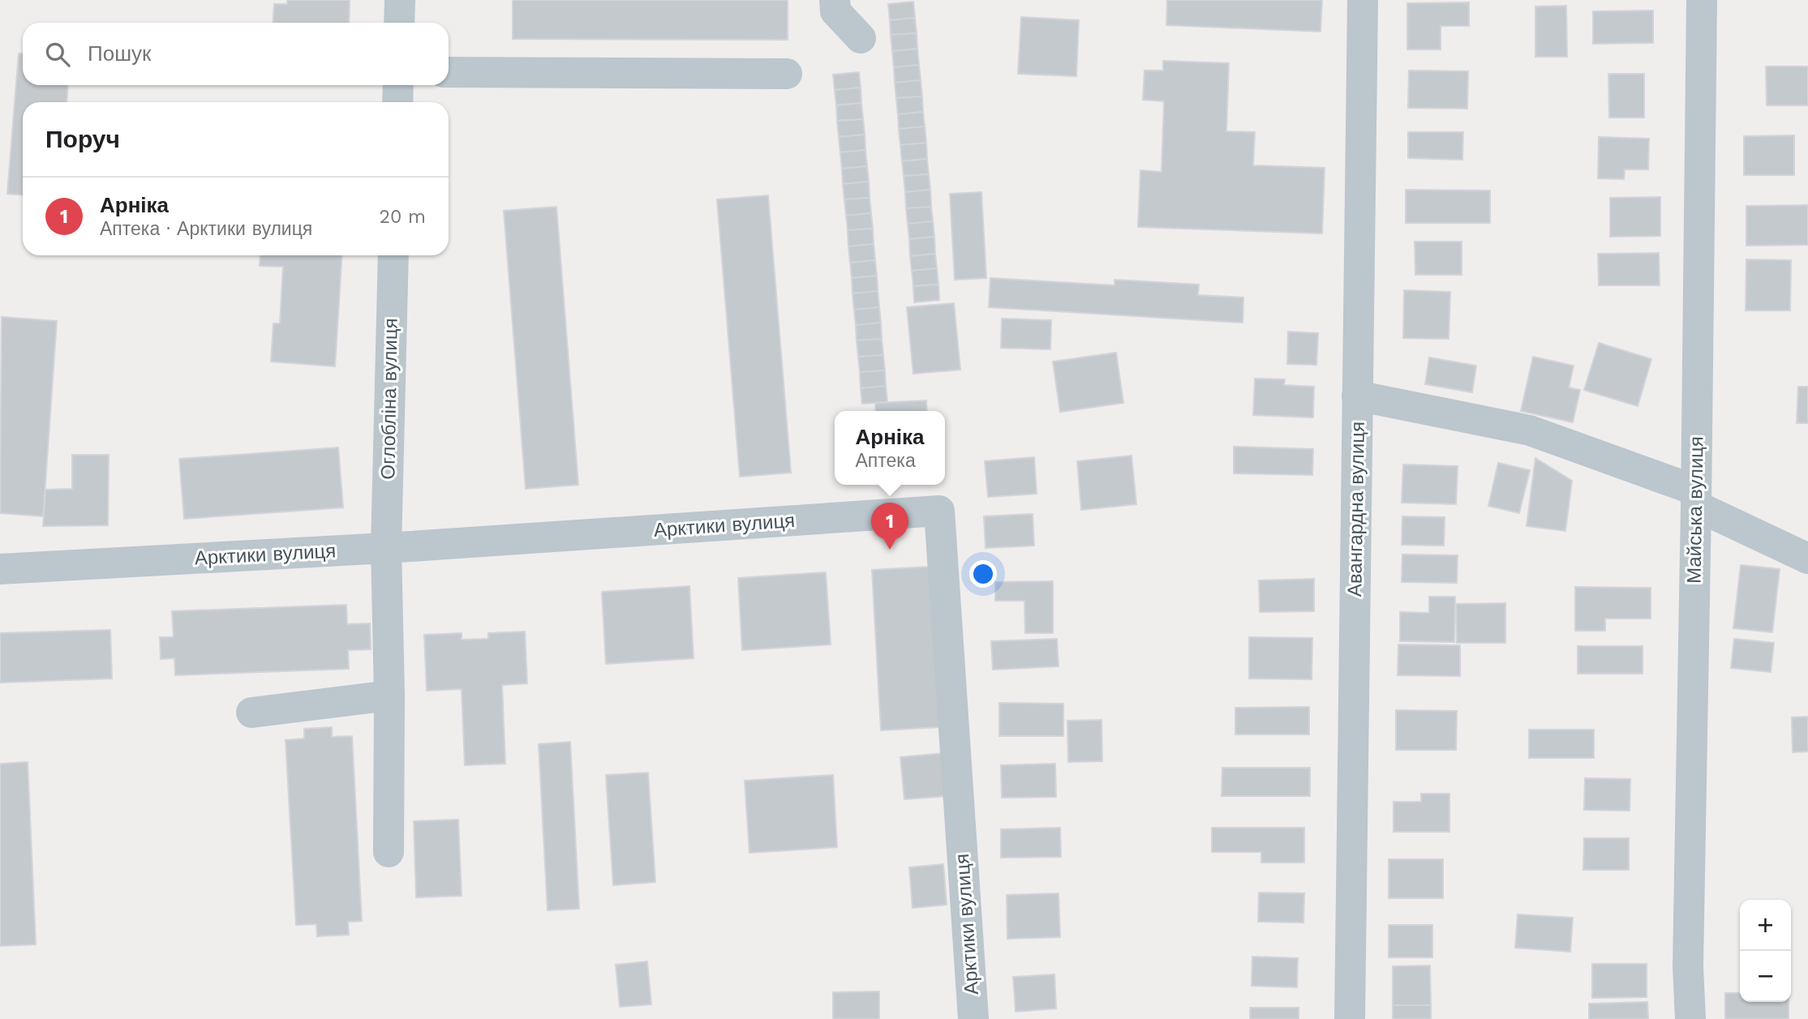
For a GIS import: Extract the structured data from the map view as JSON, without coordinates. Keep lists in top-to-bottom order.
{
  "streets": {
    "street": [
      "Оглобліна вулиця",
      "Авангардна вулиця",
      "Майська вулиця",
      "Арктики вулиця"
    ]
  },
  "crossings": [
    ["Оглобліна вулиця", "Арктики вулиця"]
  ],
  "page": {
    "search": "Пошук",
    "heading": "Поруч",
    "list": [
      {
        "mark": "1",
        "name": "Арніка",
        "note": "Аптека · Арктики вулиця",
        "value": "20 m"
      }
    ],
    "popup": ["Арніка", "Аптека"],
    "pins": "1",
    "map_buttons": ["+", "−"]
  }
}
